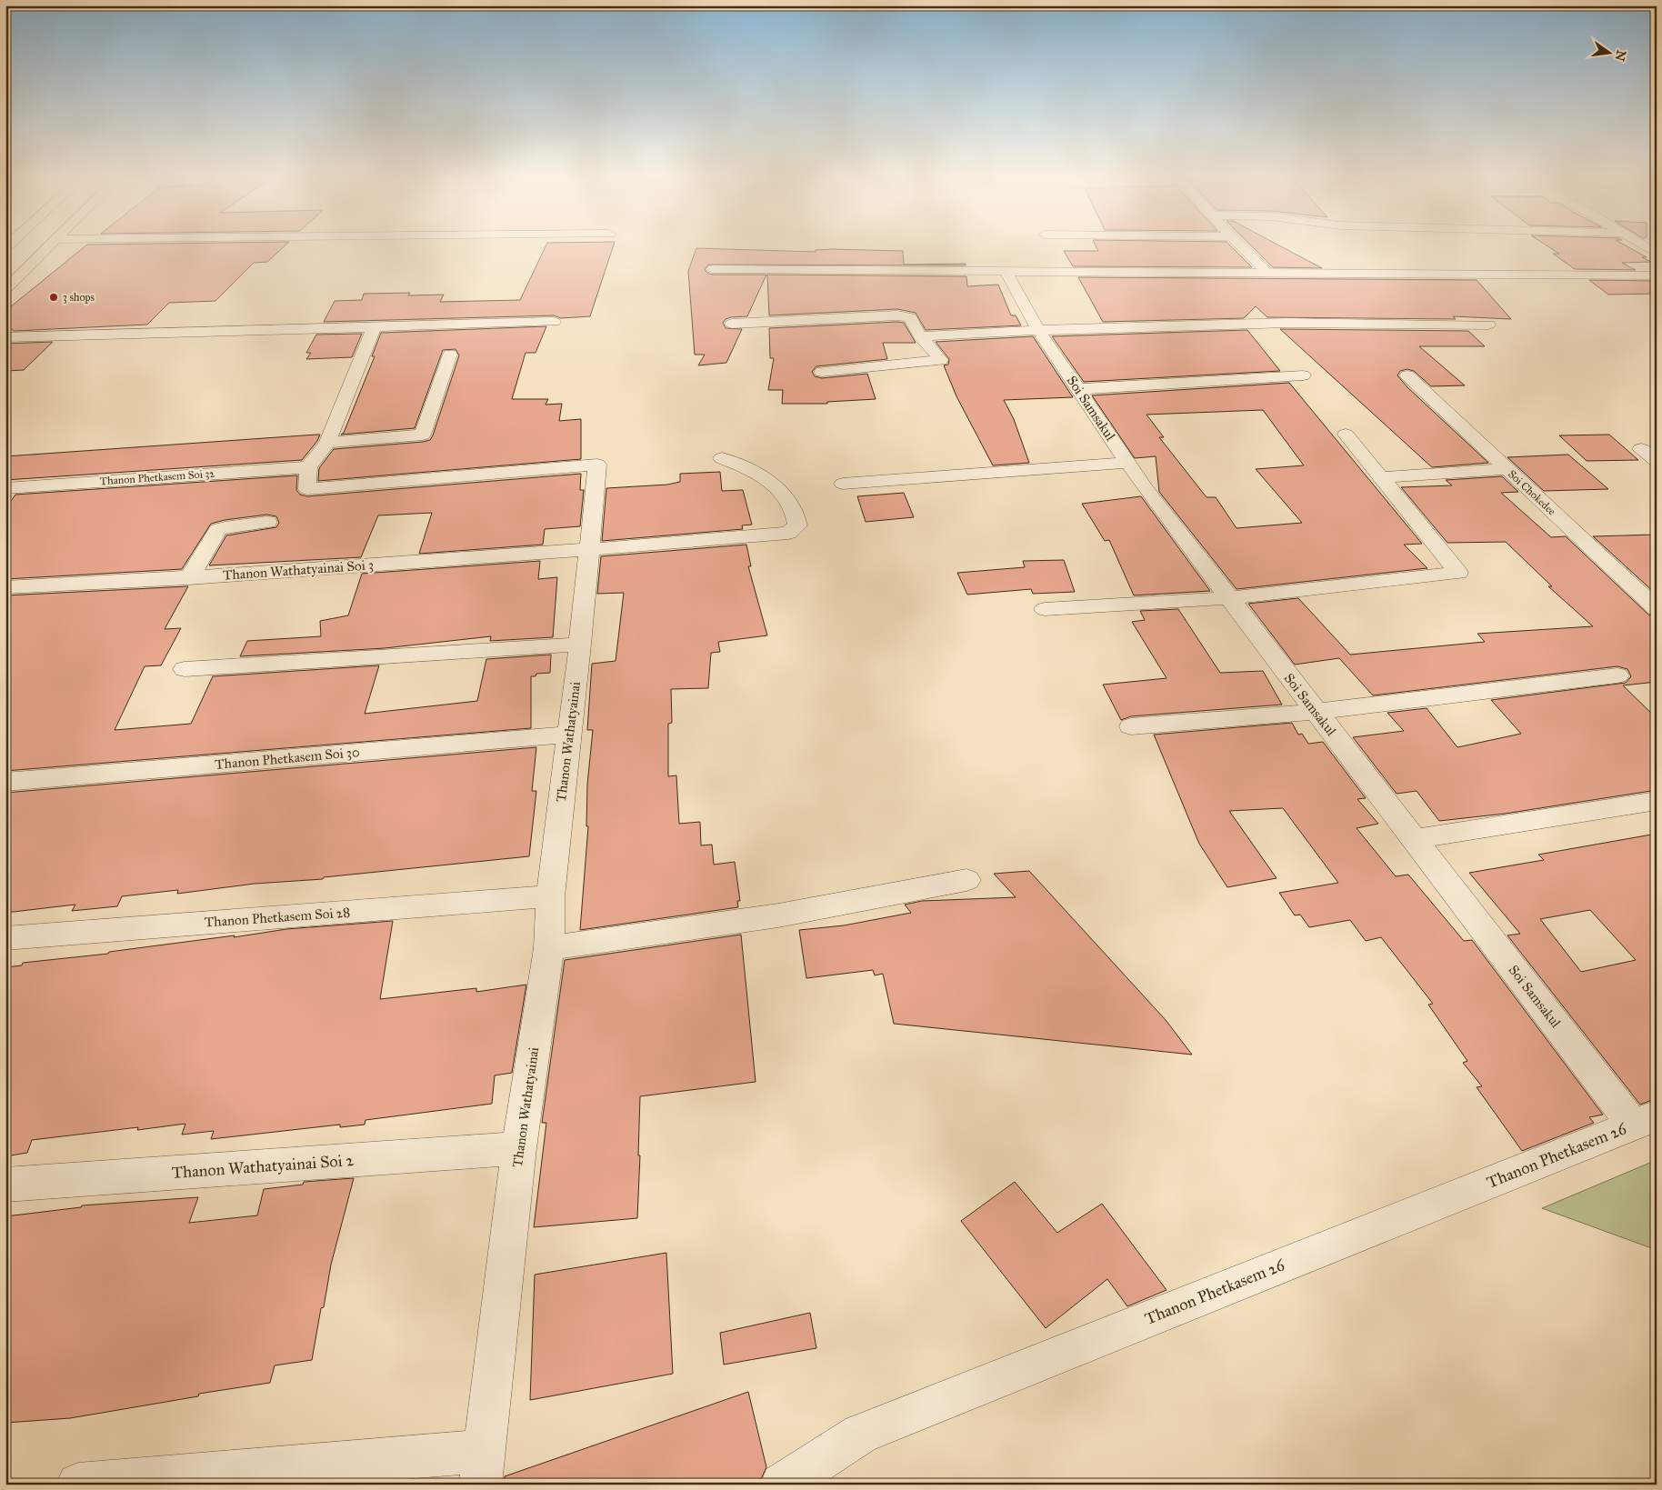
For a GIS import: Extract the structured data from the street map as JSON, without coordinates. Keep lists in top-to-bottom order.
{
  "streets": {
    "street": [
      "Soi Samsakul",
      "Thanon Phetkasem Soi 32",
      "Soi Chokedee",
      "Thanon Wathatyainai Soi 3",
      "Thanon Wathatyainai",
      "Thanon Phetkasem Soi 30",
      "Thanon Phetkasem Soi 28",
      "Thanon Phetkasem 26",
      "Thanon Wathatyainai Soi 2"
    ]
  },
  "crossings": [
    ["Soi Samsakul", "Thanon Phetkasem 26"],
    ["Thanon Phetkasem Soi 32", "Thanon Wathatyainai"],
    ["Thanon Wathatyainai Soi 3", "Thanon Wathatyainai"],
    ["Thanon Wathatyainai", "Thanon Phetkasem Soi 30"],
    ["Thanon Wathatyainai", "Thanon Phetkasem Soi 28"],
    ["Thanon Wathatyainai", "Thanon Wathatyainai Soi 2"]
  ],
  "places": ["3 shops"],
  "north": "right"
}
